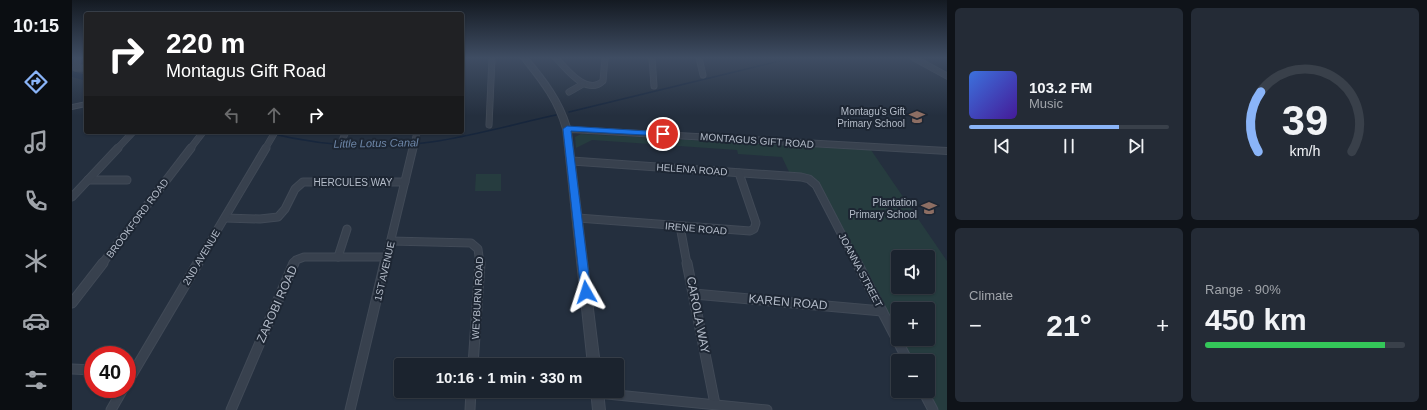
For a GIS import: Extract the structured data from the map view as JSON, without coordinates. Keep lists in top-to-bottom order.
{
  "streets": {
    "street": [
      "MONTAGUS GIFT ROAD",
      "HELENA ROAD",
      "HERCULES WAY",
      "BROOKFORD ROAD",
      "IRENE ROAD",
      "2ND AVENUE",
      "JOANNA STREET",
      "1ST AVENUE",
      "WEYBURN ROAD",
      "KAREN ROAD",
      "ZAROBI ROAD",
      "CAROLA WAY"
    ]
  },
  "crossings": [
    ["HELENA ROAD", "IRENE ROAD"],
    ["HELENA ROAD", "JOANNA STREET"],
    ["HERCULES WAY", "2ND AVENUE"],
    ["HERCULES WAY", "1ST AVENUE"],
    ["IRENE ROAD", "CAROLA WAY"],
    ["JOANNA STREET", "KAREN ROAD"],
    ["1ST AVENUE", "WEYBURN ROAD"],
    ["1ST AVENUE", "ZAROBI ROAD"],
    ["KAREN ROAD", "CAROLA WAY"]
  ],
  "water": ["Little Lotus Canal"],
  "places": {
    "school or university": ["Montagu's Gift Primary School", "Plantation Primary School"]
  },
  "page": {
    "tabs": "10:15",
    "turn": ["220 m", "Montagus Gift Road"],
    "song": ["103.2 FM", "Music"],
    "tile": [
      "Climate",
      ["Range · 90%", "450 km"]
    ],
    "map_buttons": ["+", "−"],
    "heat": ["−", "21°", "+"],
    "limit": "40",
    "trip": "10:16 · 1 min · 330 m",
    "gauge": ["39", "km/h"]
  }
}
